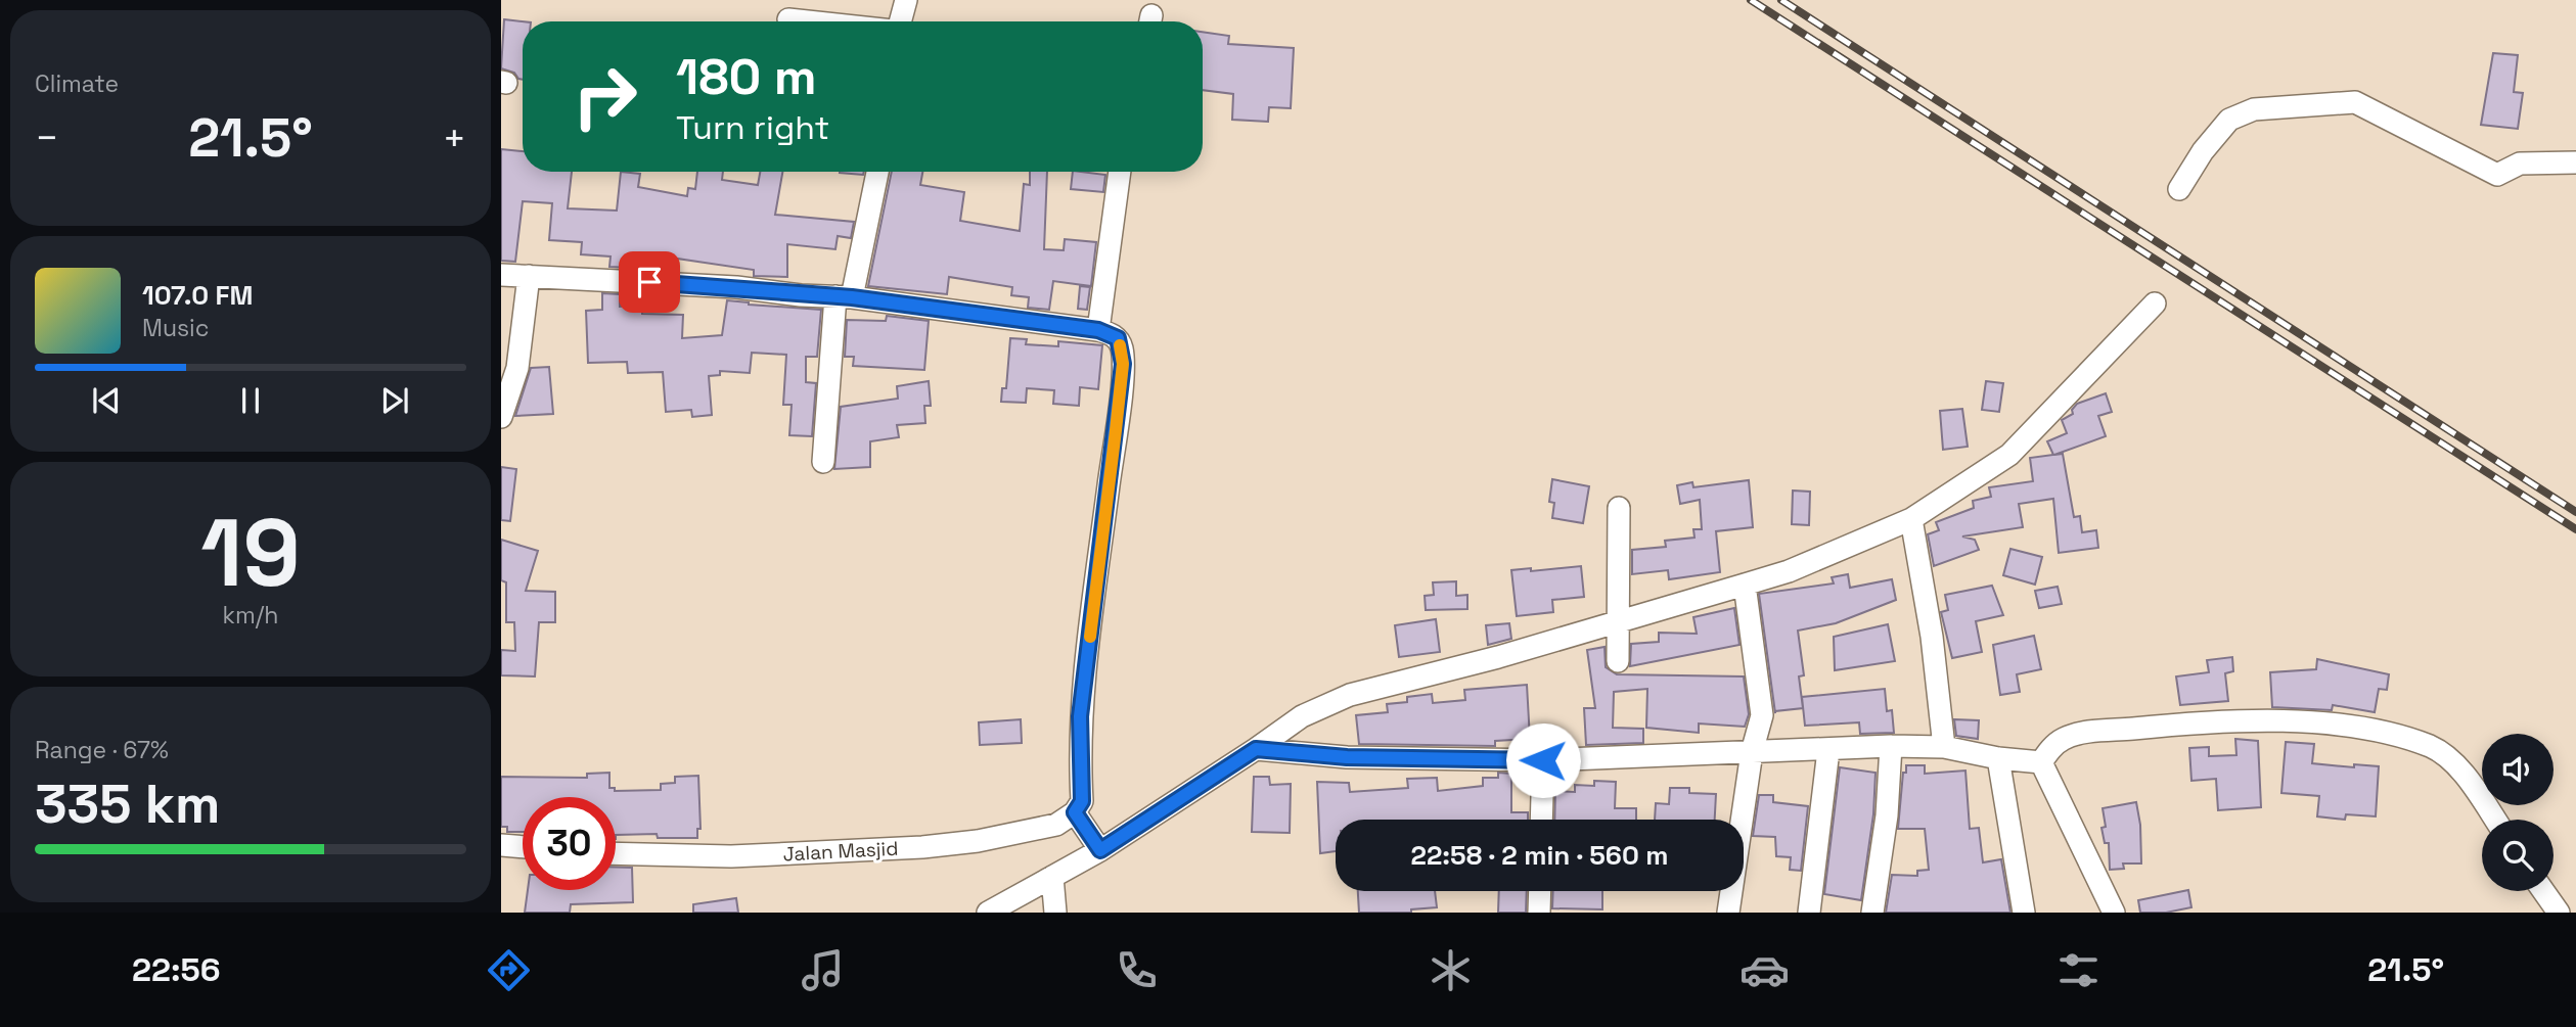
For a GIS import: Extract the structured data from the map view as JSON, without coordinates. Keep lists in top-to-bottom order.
{
  "streets": {
    "street": ["Jalan Masjid"]
  },
  "page": {
    "tile": [
      "Climate",
      ["19", "km/h"],
      ["Range · 67%", "335 km"]
    ],
    "turn": ["180 m", "Turn right"],
    "heat": ["−", "21.5°", "+"],
    "song": ["107.0 FM", "Music"],
    "limit": "30",
    "trip": "22:58 · 2 min · 560 m",
    "tabs": ["22:56", "21.5°"]
  }
}
